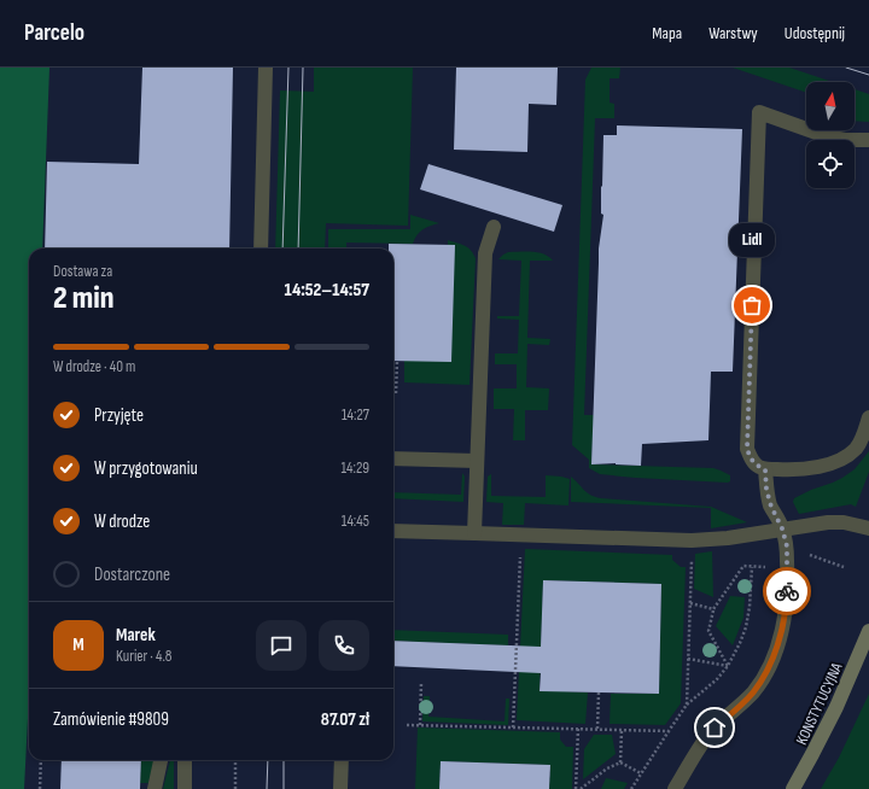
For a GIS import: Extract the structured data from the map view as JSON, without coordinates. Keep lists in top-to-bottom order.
{
  "streets": {
    "street": ["KONSTYTUCYJNA"]
  },
  "places": ["Lidl"],
  "north": "top",
  "page": {
    "header": "Parcelo",
    "nav": ["Mapa", "Warstwy", "Udostępnij"],
    "bubble": "Lidl",
    "heading": ["2 min", "Dostawa za", "14:52–14:57"],
    "panel": [
      "Marek",
      "Kurier · 4.8",
      "Zamówienie #9809",
      "87.07 zł"
    ],
    "bar": "W drodze · 40 m",
    "list": [
      ["Przyjęte", "14:27"],
      ["W przygotowaniu", "14:29"],
      ["W drodze", "14:45"],
      "Dostarczone"
    ],
    "round": "M"
  }
}
